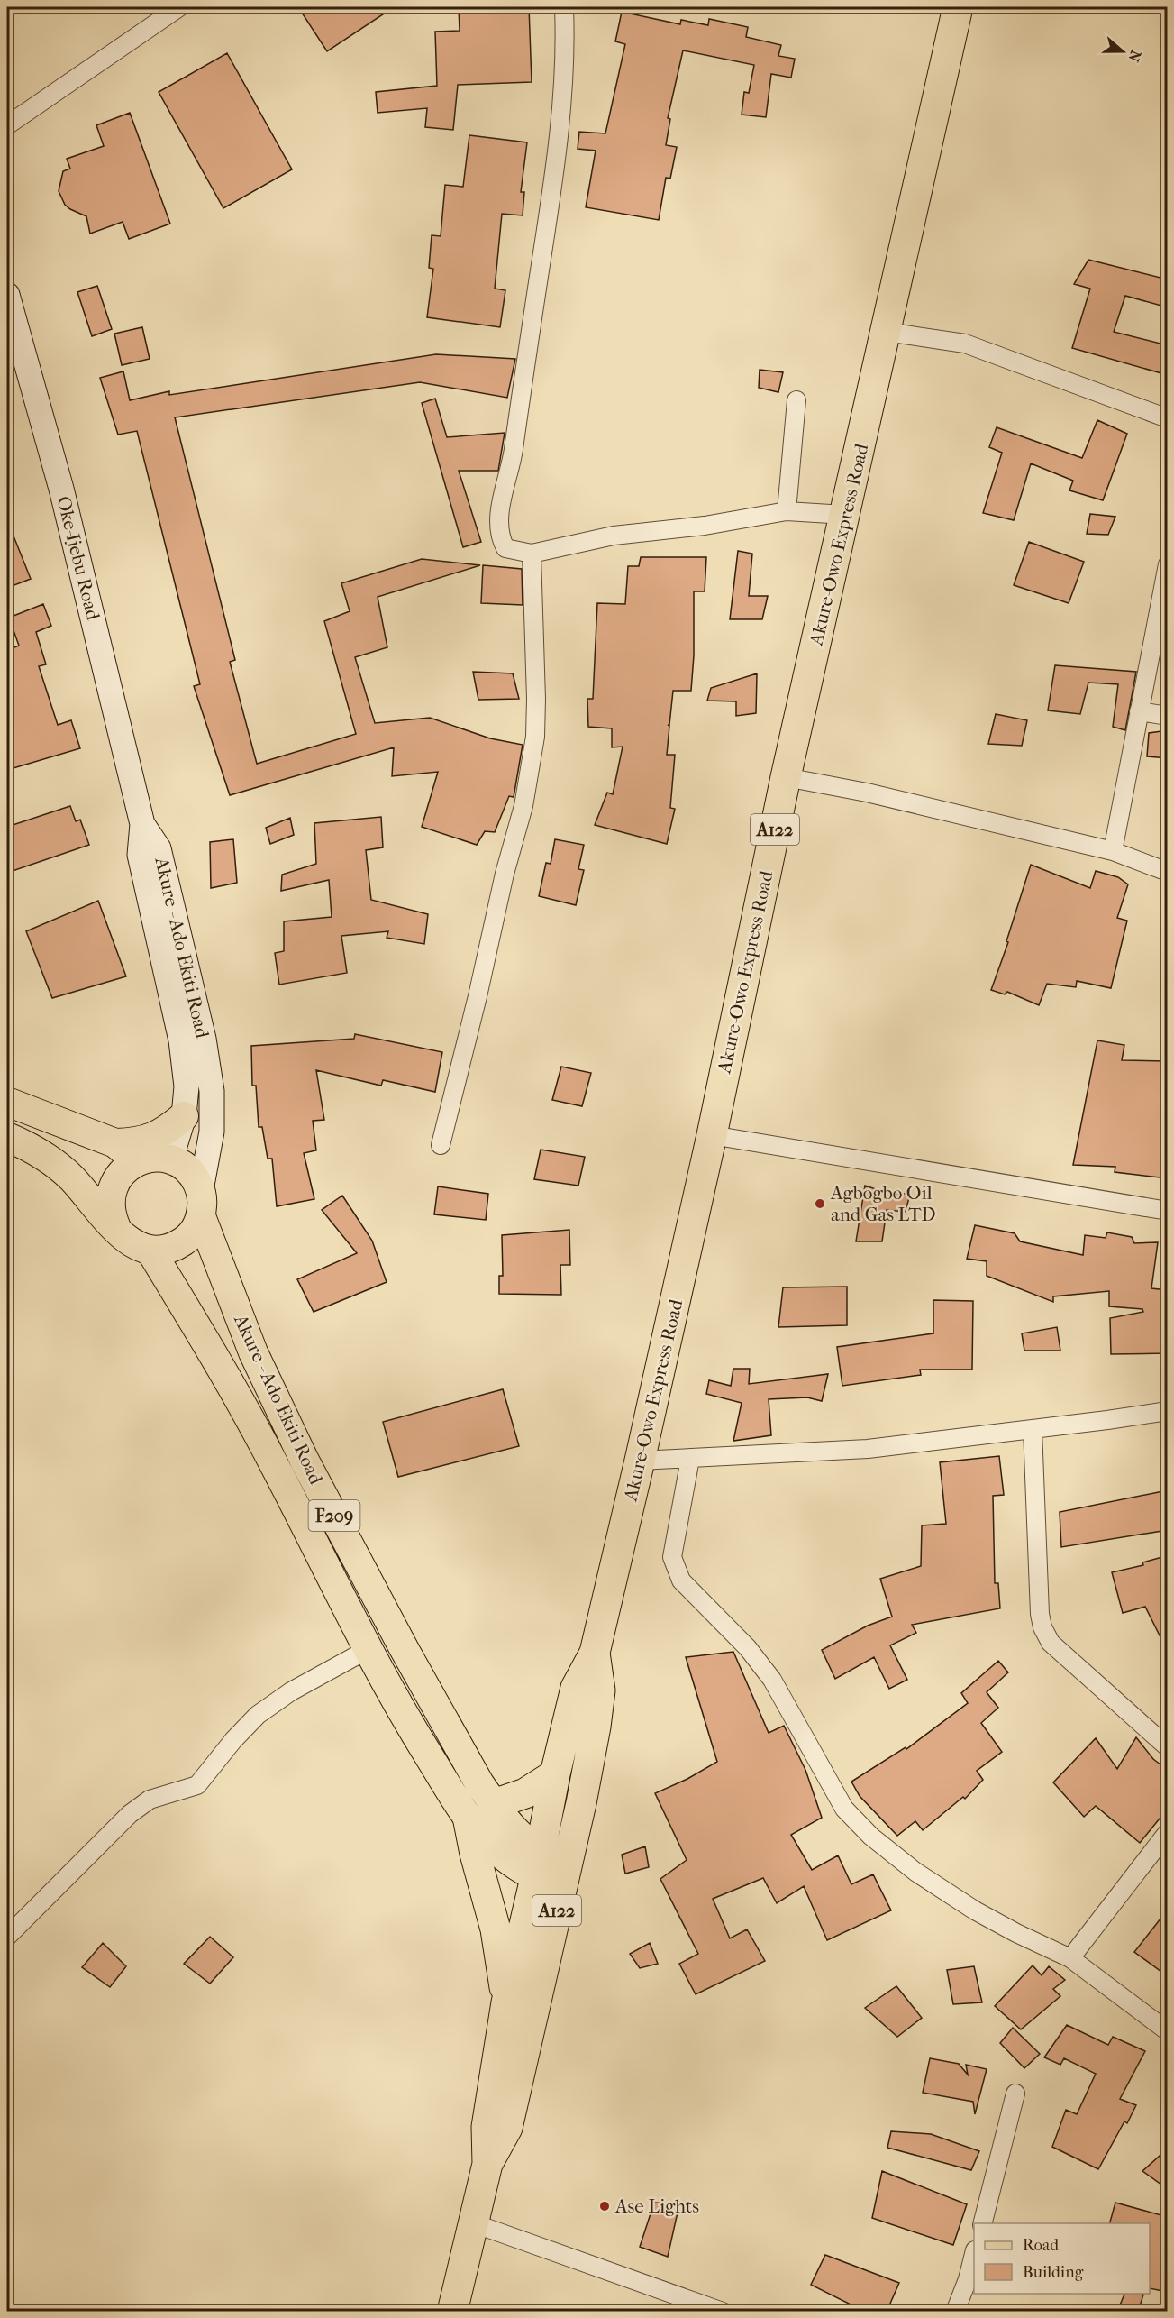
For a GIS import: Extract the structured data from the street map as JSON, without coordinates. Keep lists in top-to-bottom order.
{
  "streets": {
    "highway": ["Akure-Owo Express Road", "A122"],
    "main road": ["Oke-Ijebu Road", "Akure - Ado Ekiti Road", "F209"]
  },
  "crossings": [
    ["Akure-Owo Express Road", "Akure - Ado Ekiti Road"],
    ["Oke-Ijebu Road", "Akure - Ado Ekiti Road"]
  ],
  "places": ["Agbogbo Oil and Gas LTD", "Ase Lights"],
  "legend": ["Road", "Building"],
  "north": "right"
}
